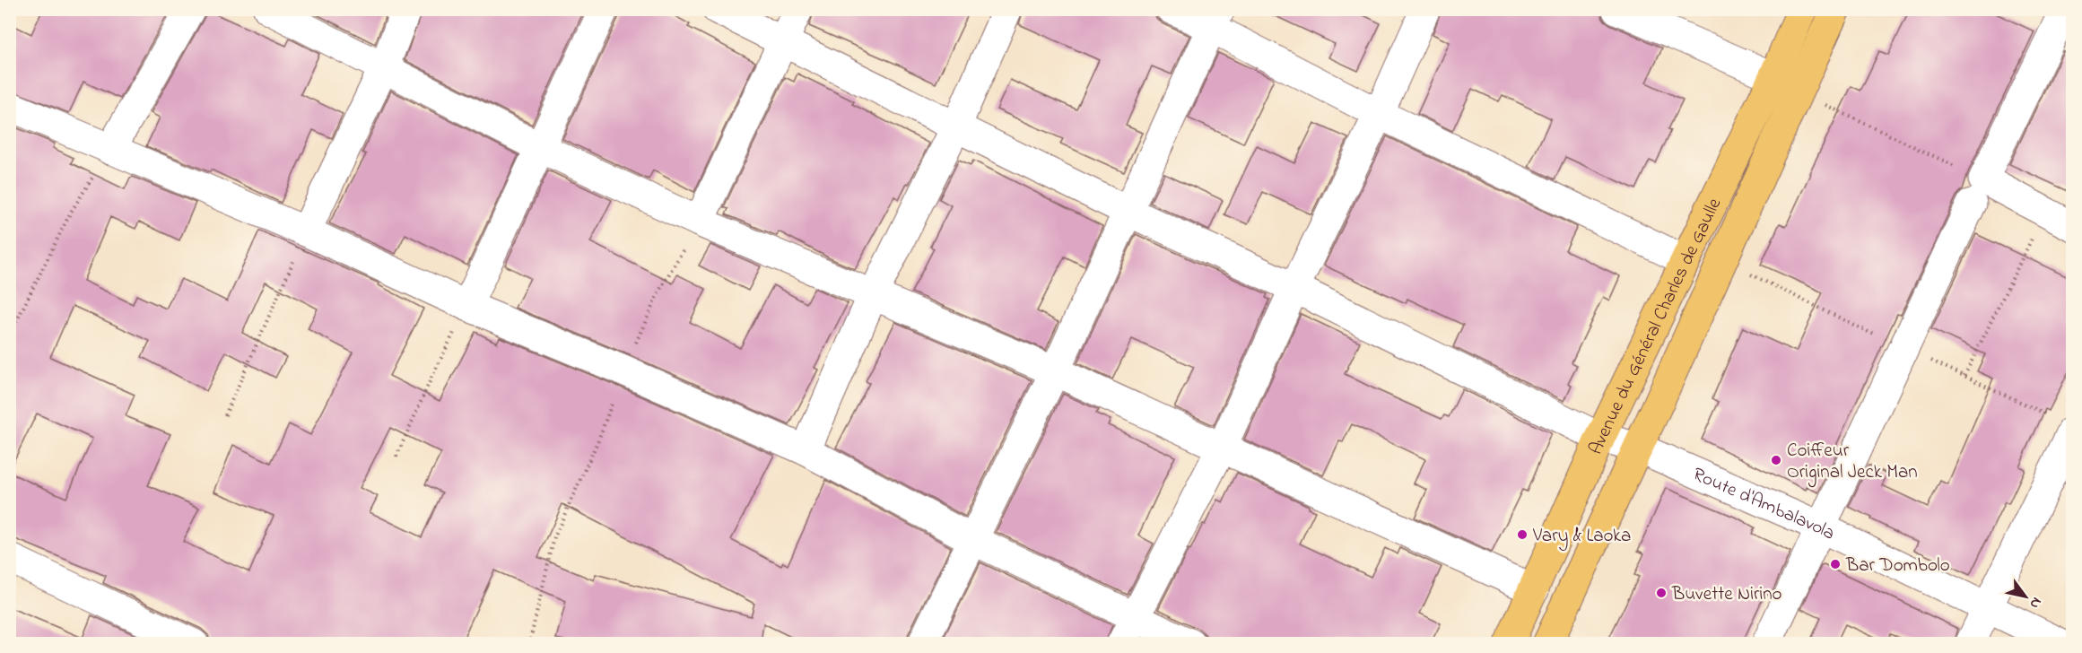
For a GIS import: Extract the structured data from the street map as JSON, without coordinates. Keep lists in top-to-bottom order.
{
  "streets": {
    "main road": ["Avenue du Général Charles de Gaulle"],
    "street": ["Route d'Ambalavola"]
  },
  "crossings": [
    ["Avenue du Général Charles de Gaulle", "Route d'Ambalavola"]
  ],
  "places": [
    "Coiffeur Original Jeck Man",
    "Vary & Laoka",
    "Bar Dombolo",
    "Buvette Nirino"
  ],
  "north": "bottom right"
}
